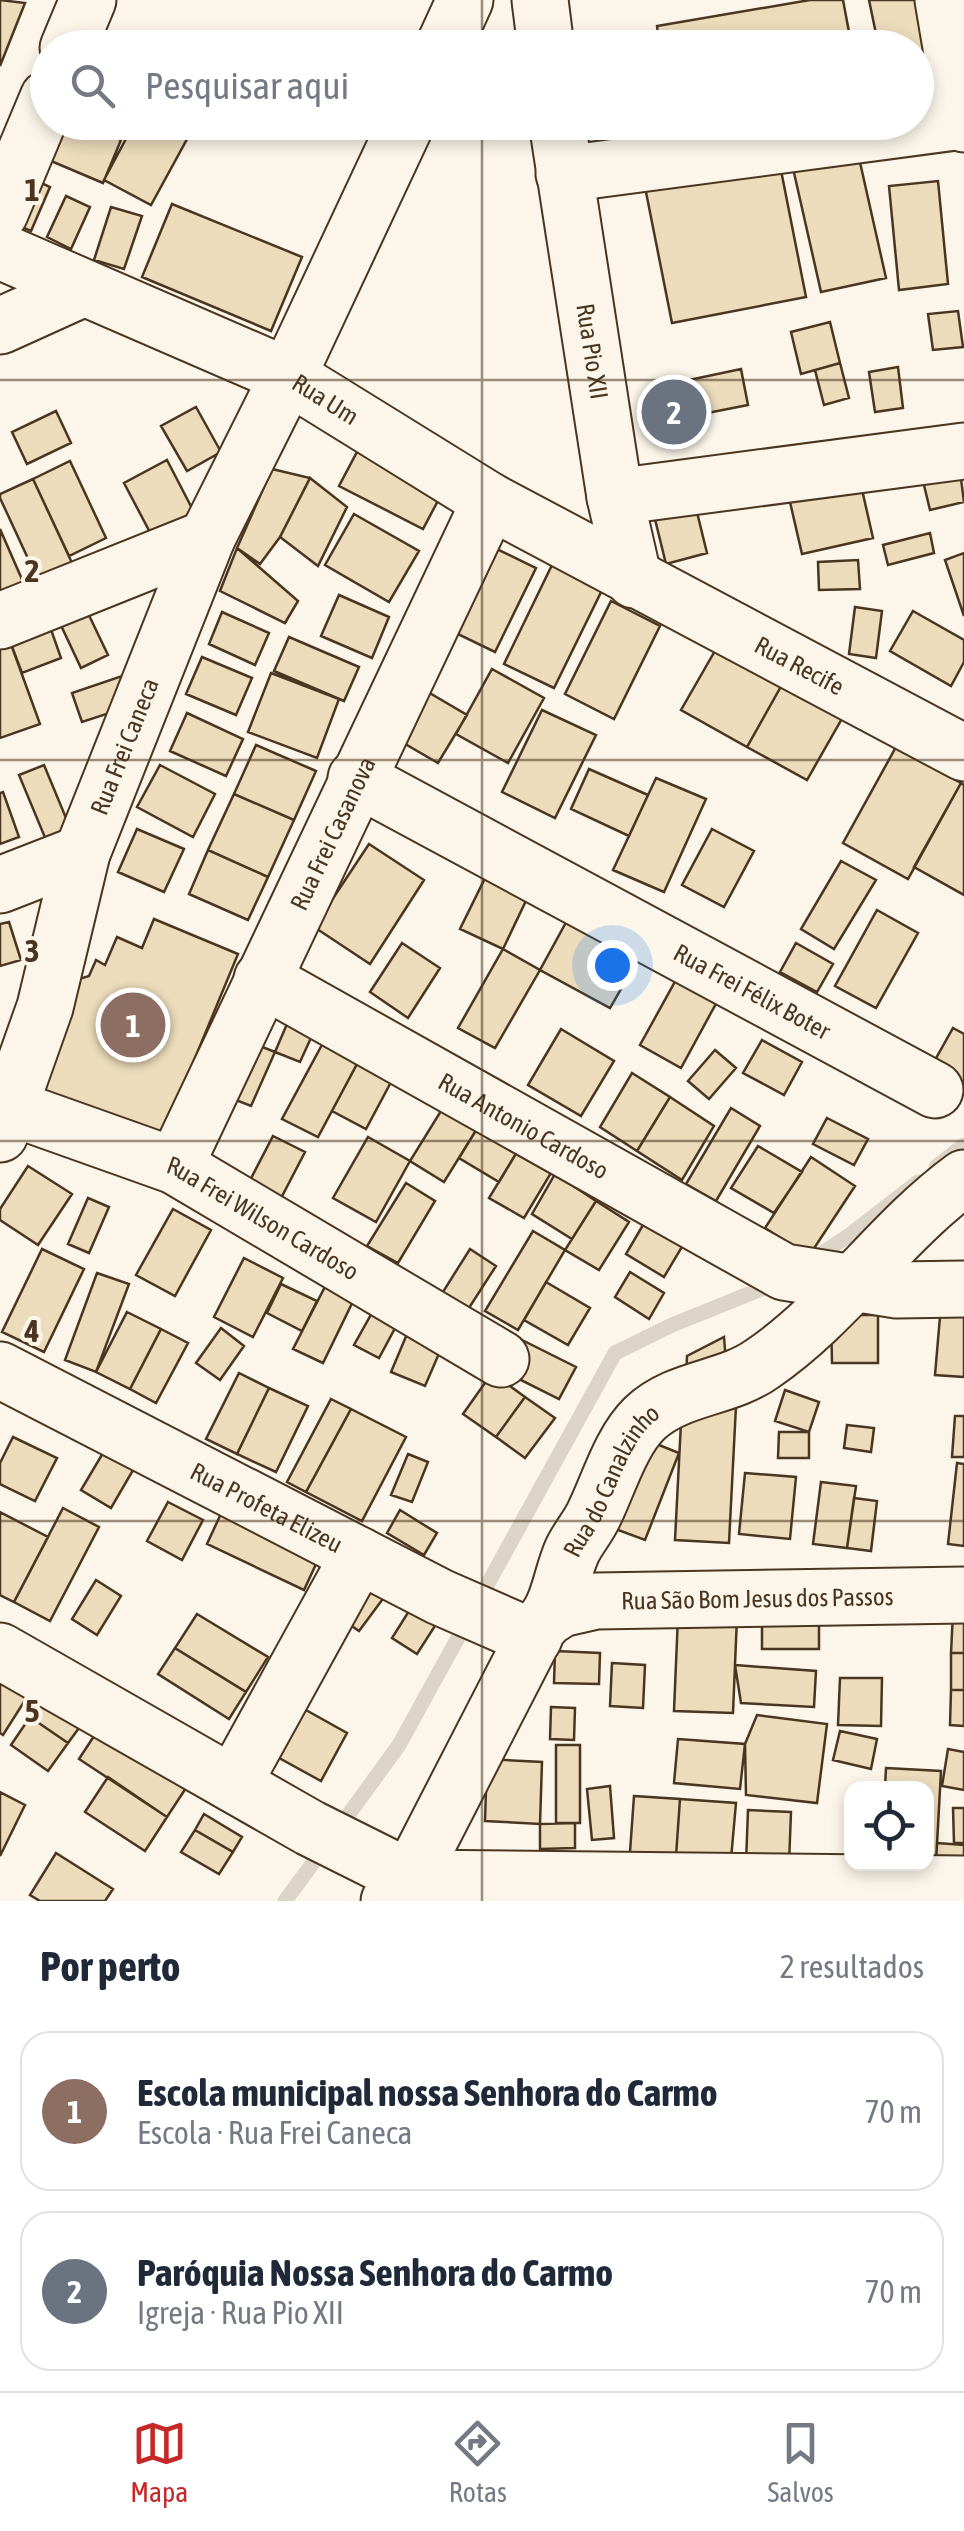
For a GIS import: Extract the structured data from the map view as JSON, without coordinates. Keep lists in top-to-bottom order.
{
  "streets": {
    "street": [
      "Rua Pio XII",
      "Rua Um",
      "Rua Recife",
      "Rua Frei Caneca",
      "Rua Frei Casanova",
      "Rua Frei Félix Boter",
      "Rua Antonio Cardoso",
      "Rua Frei Wilson Cardoso",
      "Rua do Canalzinho",
      "Rua Profeta Elizeu",
      "Rua São Bom Jesus dos Passos"
    ]
  },
  "crossings": [
    ["Rua Pio XII", "Rua Um"],
    ["Rua Pio XII", "Rua Recife"],
    ["Rua Um", "Rua Recife"],
    ["Rua Um", "Rua Frei Caneca"],
    ["Rua Um", "Rua Frei Casanova"],
    ["Rua Frei Caneca", "Rua Frei Wilson Cardoso"],
    ["Rua Frei Casanova", "Rua Frei Félix Boter"],
    ["Rua Frei Casanova", "Rua Antonio Cardoso"],
    ["Rua Frei Casanova", "Rua Frei Wilson Cardoso"],
    ["Rua Antonio Cardoso", "Rua do Canalzinho"],
    ["Rua do Canalzinho", "Rua Profeta Elizeu"],
    ["Rua do Canalzinho", "Rua São Bom Jesus dos Passos"],
    ["Rua Profeta Elizeu", "Rua São Bom Jesus dos Passos"]
  ],
  "page": {
    "search": "Pesquisar aqui",
    "pins": ["2", "1"],
    "heading": ["Por perto", "2 resultados"],
    "list": [
      {
        "mark": "1",
        "name": "Escola municipal nossa Senhora do Carmo",
        "note": "Escola · Rua Frei Caneca",
        "value": "70 m"
      },
      {
        "mark": "2",
        "name": "Paróquia Nossa Senhora do Carmo",
        "note": "Igreja · Rua Pio XII",
        "value": "70 m"
      }
    ],
    "nav": ["Mapa", "Rotas", "Salvos"]
  },
  "grid": {
    "rows": [
      "1",
      "2",
      "3",
      "4",
      "5"
    ]
  }
}
